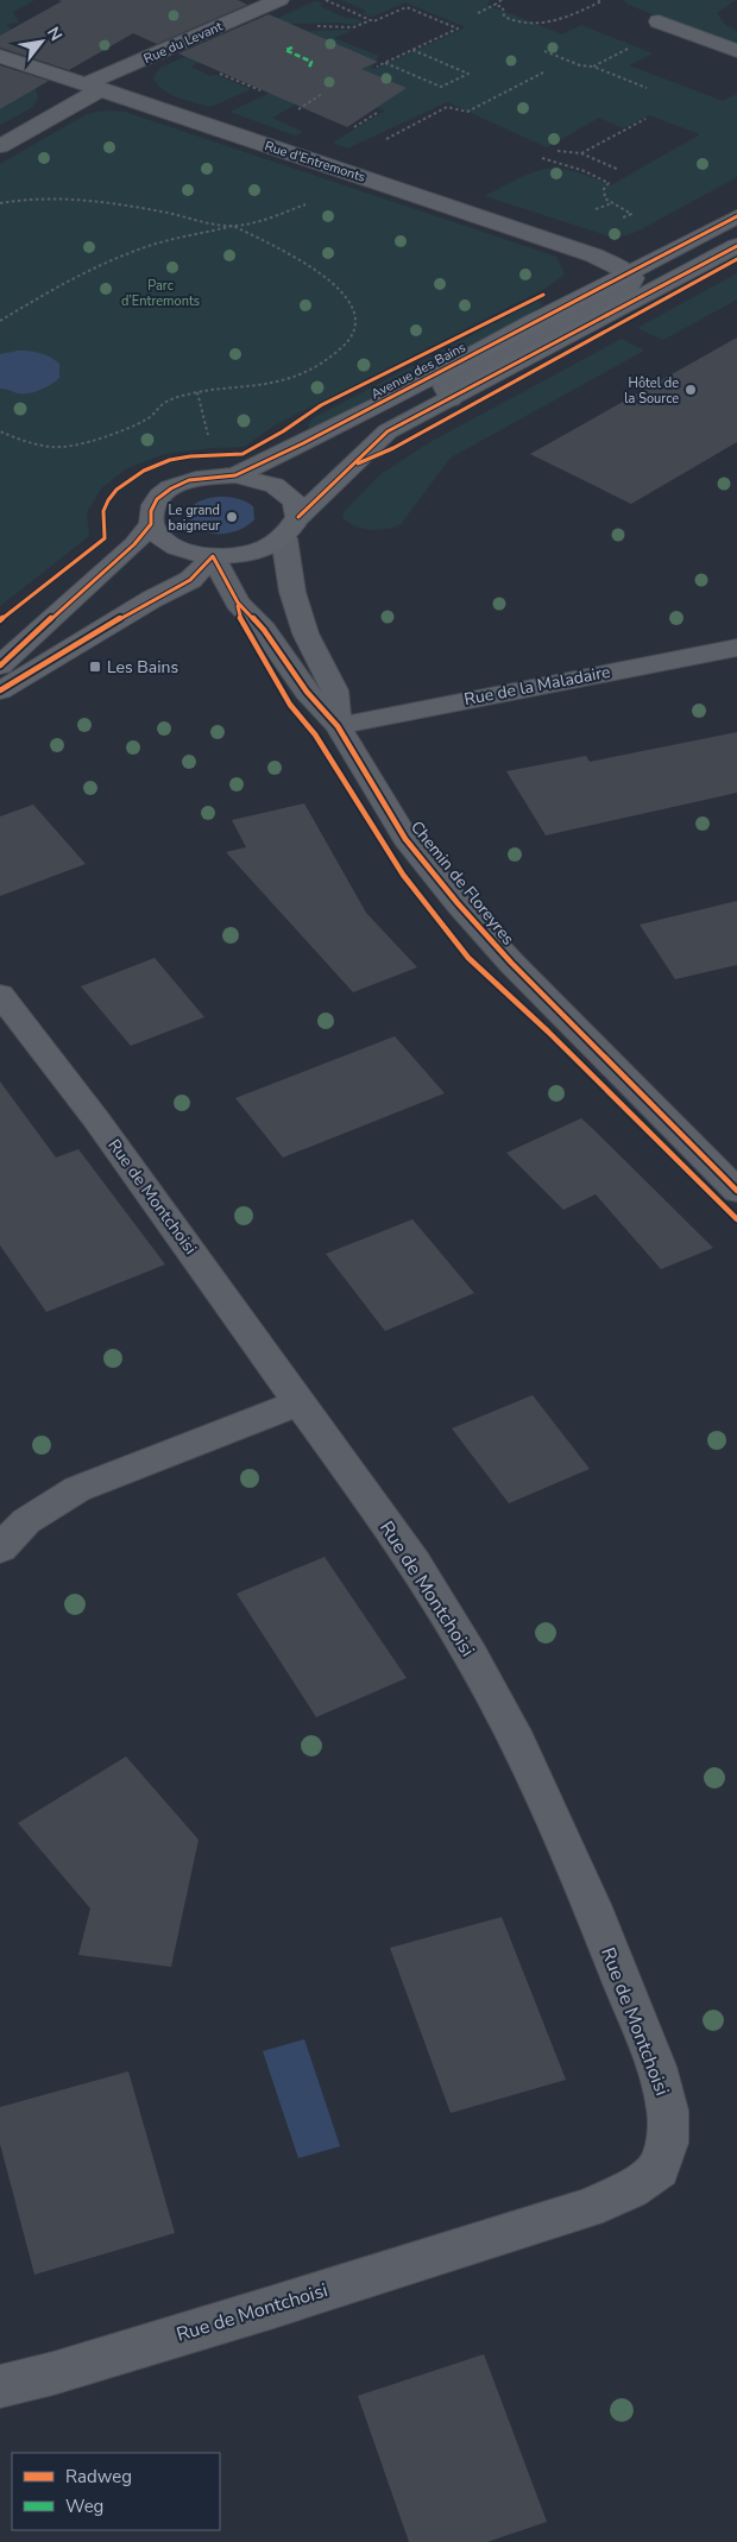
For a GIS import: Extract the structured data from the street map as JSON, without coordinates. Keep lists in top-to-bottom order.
{
  "streets": {
    "main road": ["Avenue des Bains"],
    "street": [
      "Rue du Levant",
      "Rue d'Entremonts",
      "Rue de la Maladaire",
      "Chemin de Floreyres",
      "Rue de Montchoisi"
    ]
  },
  "crossings": [
    ["Rue du Levant", "Rue d'Entremonts"],
    ["Rue d'Entremonts", "Avenue des Bains"],
    ["Avenue des Bains", "Chemin de Floreyres"],
    ["Rue de la Maladaire", "Chemin de Floreyres"]
  ],
  "parks": ["Parc d’Entremonts"],
  "places": {
    "other": ["Hôtel de la Source", "Le grand baigneur"],
    "transit": ["Les Bains"]
  },
  "legend": ["Radweg", "Weg"],
  "north": "top right"
}
